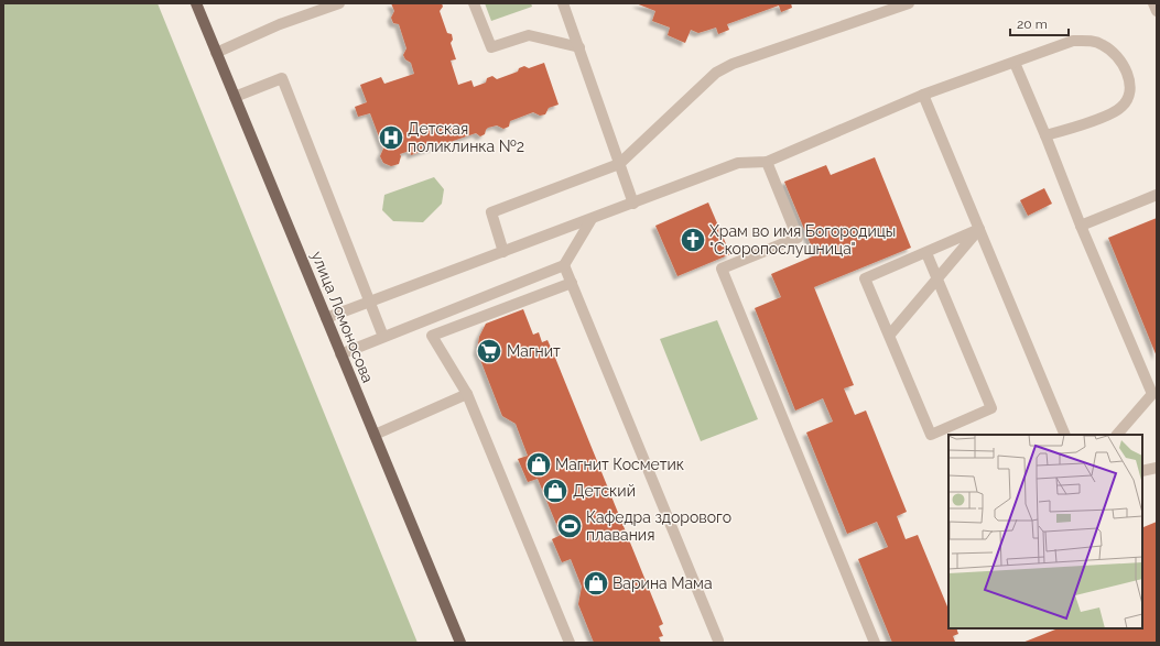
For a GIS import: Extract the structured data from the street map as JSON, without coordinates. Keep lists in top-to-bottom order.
{
  "streets": {
    "main road": ["улица Ломоносова"]
  },
  "places": {
    "hospital": ["Детская поликлинка №2"],
    "church": ["Храм во имя Богородицы \"Скоропослушница\""],
    "supermarket": ["Магнит"],
    "shop": ["Магнит Косметик", "Детский", "Варина Мама"],
    "sports": ["Кафедра здорового плавания"]
  },
  "scale_bar": "20 m"
}
